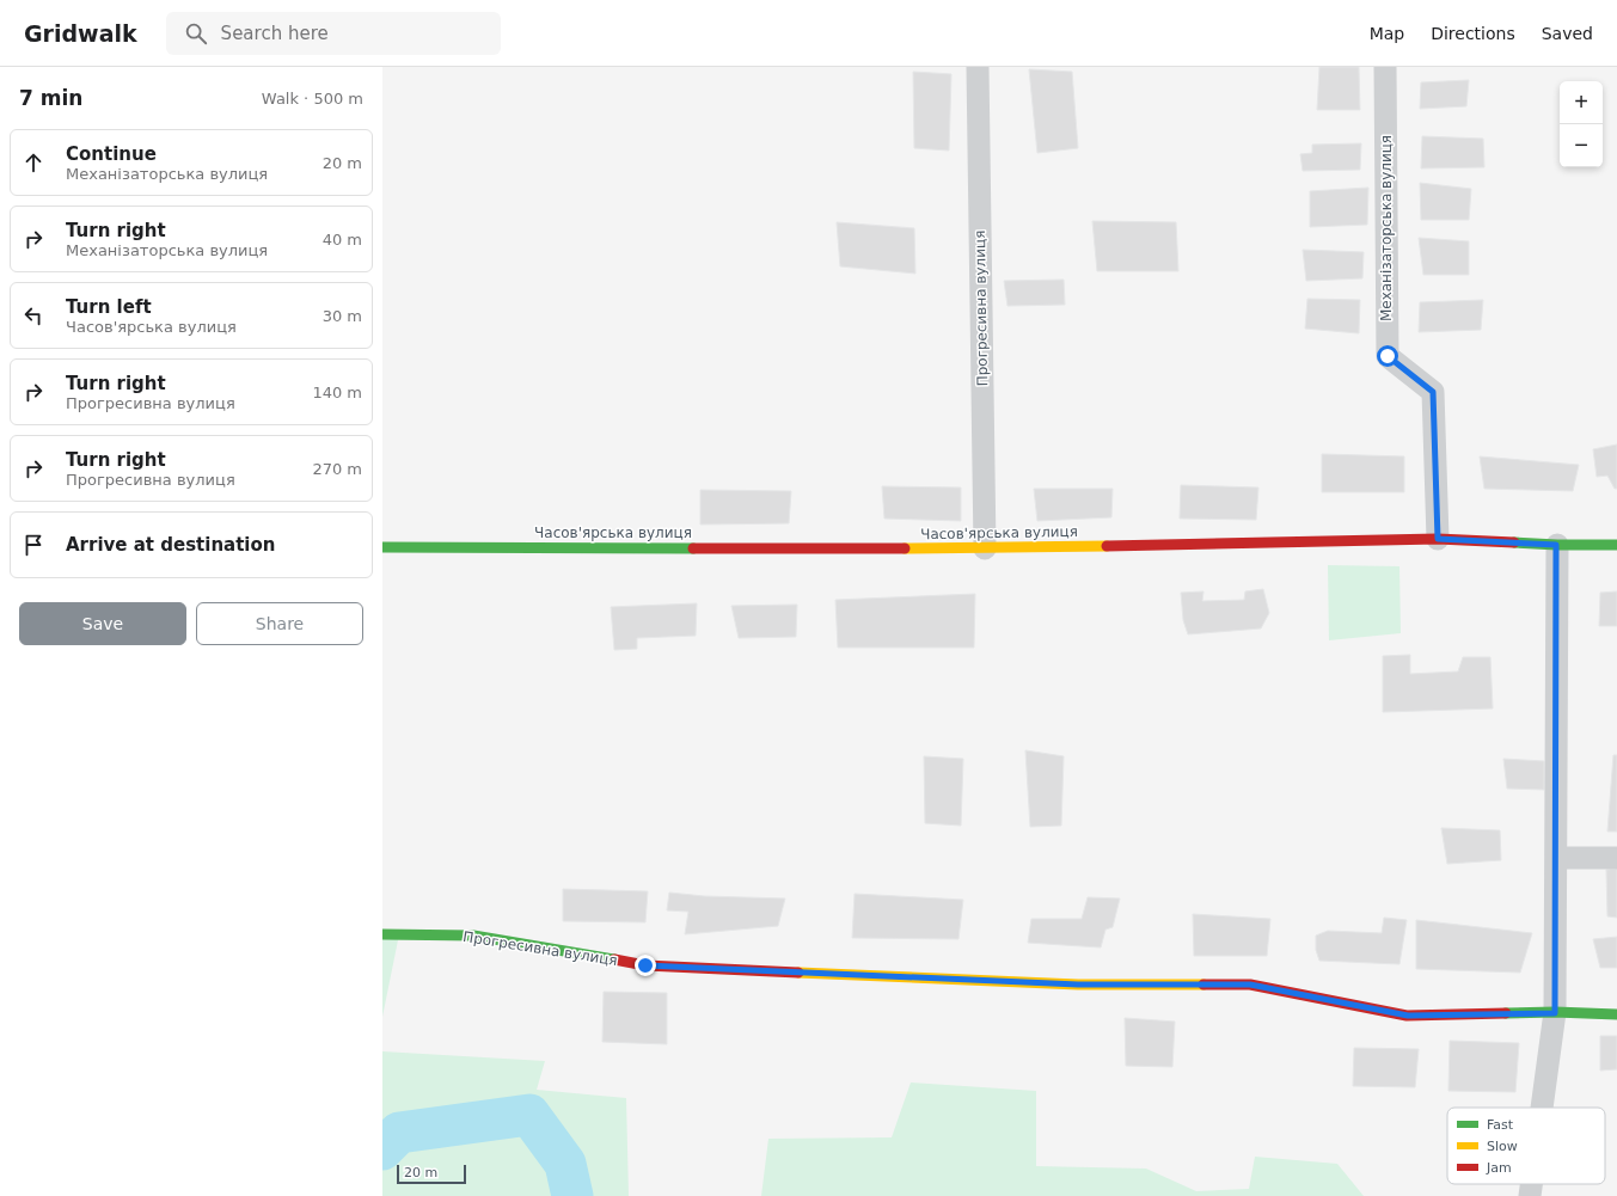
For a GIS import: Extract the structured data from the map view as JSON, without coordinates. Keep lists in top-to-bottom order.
{
  "streets": {
    "street": ["Механізаторська вулиця", "Прогресивна вулиця", "Часов'ярська вулиця"]
  },
  "crossings": [
    ["Механізаторська вулиця", "Часов'ярська вулиця"],
    ["Прогресивна вулиця", "Часов'ярська вулиця"]
  ],
  "legend": ["Fast", "Slow", "Jam"],
  "scale_bar": "20 m",
  "page": {
    "header": "Gridwalk",
    "search": "Search here",
    "nav": ["Map", "Directions", "Saved"],
    "heading": ["7 min", "Walk · 500 m"],
    "map_buttons": ["+", "−"],
    "list": [
      ["Continue", "Механізаторська вулиця", "20 m"],
      ["Turn right", "Механізаторська вулиця", "40 m"],
      ["Turn left", "Часов'ярська вулиця", "30 m"],
      ["Turn right", "Прогресивна вулиця", "140 m"],
      ["Turn right", "Прогресивна вулиця", "270 m"],
      "Arrive at destination"
    ],
    "buttons": ["Save", "Share"],
    "scale": "20 m"
  }
}
